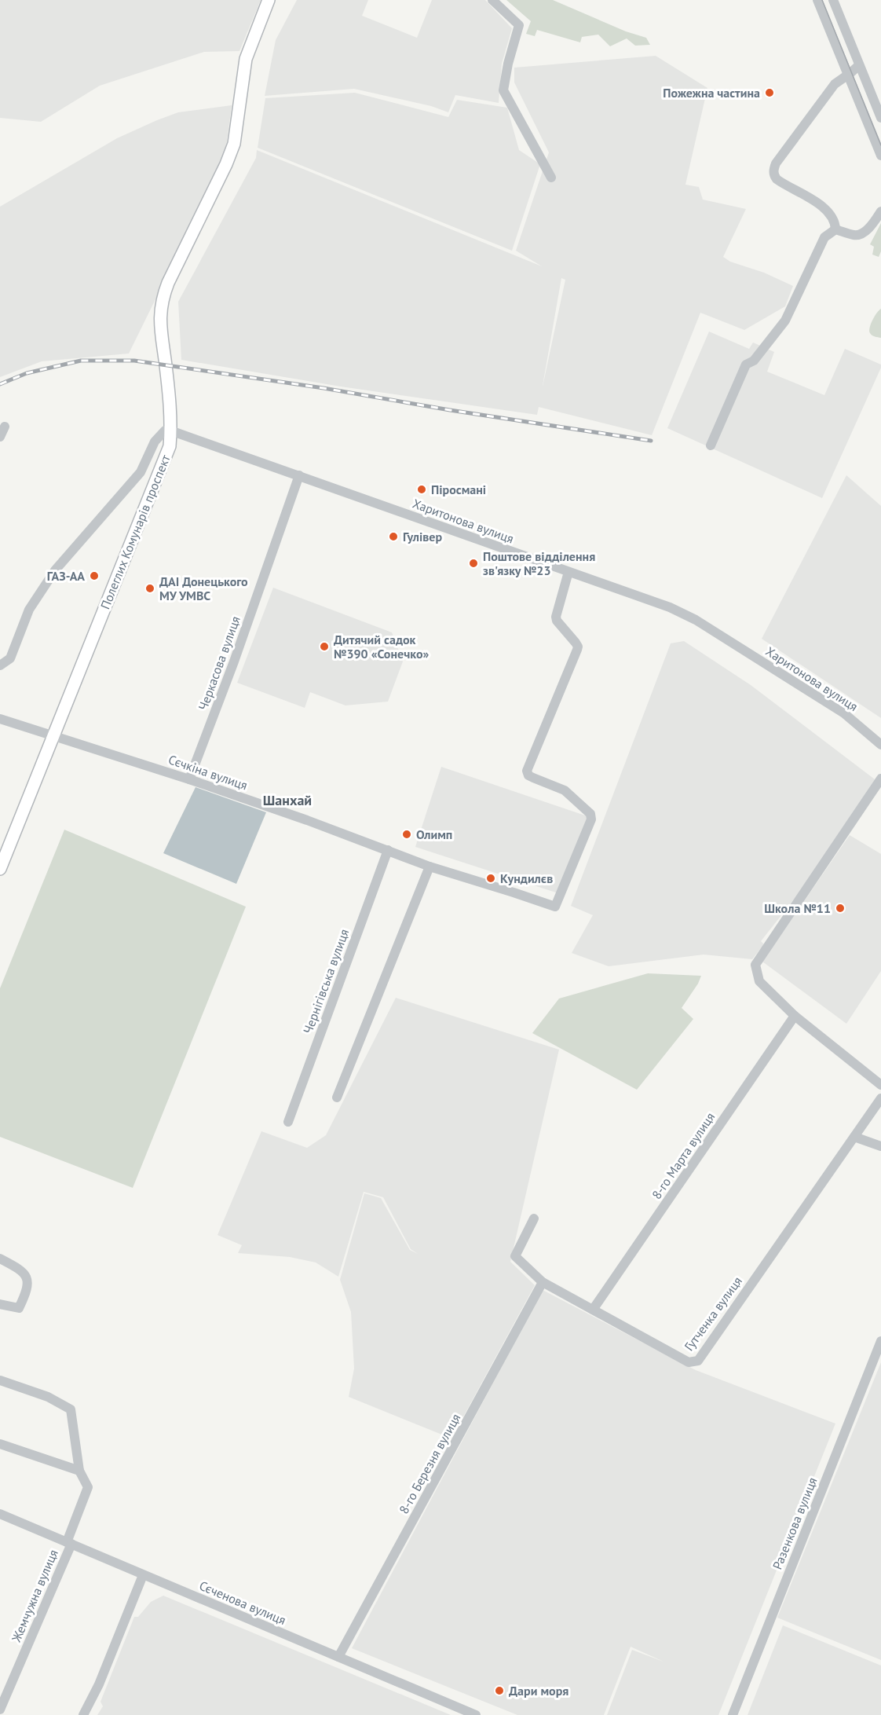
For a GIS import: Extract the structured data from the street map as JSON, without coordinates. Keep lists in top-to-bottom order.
{
  "streets": {
    "main road": ["Полеглих Комунарів проспект"],
    "street": [
      "Харитонова вулиця",
      "Черкасова вулиця",
      "Сєчкіна вулиця",
      "Чернігівська вулиця",
      "8-го Марта вулиця",
      "Гутченка вулиця",
      "8-го Березня вулиця",
      "Разенкова вулиця",
      "Жемчужна вулиця",
      "Сєченова вулиця"
    ]
  },
  "crossings": [
    ["Харитонова вулиця", "Полеглих Комунарів проспект"],
    ["Харитонова вулиця", "Черкасова вулиця"],
    ["Харитонова вулиця", "Сєчкіна вулиця"],
    ["Полеглих Комунарів проспект", "Сєчкіна вулиця"],
    ["Черкасова вулиця", "Сєчкіна вулиця"],
    ["Сєчкіна вулиця", "Чернігівська вулиця"],
    ["8-го Марта вулиця", "Гутченка вулиця"],
    ["Гутченка вулиця", "8-го Березня вулиця"],
    ["8-го Березня вулиця", "Сєченова вулиця"],
    ["Жемчужна вулиця", "Сєченова вулиця"]
  ],
  "districts": ["Шанхай"],
  "places": [
    "Пожежна частина",
    "Піросмані",
    "Гулівер",
    "Поштове відділення зв'язку №23",
    "ГАЗ-АА",
    "ДАІ Донецького МУ УМВС",
    "Дитячий садок №390 «Сонечко»",
    "Олимп",
    "Кундилєв",
    "Школа №11",
    "Дари моря"
  ]
}
